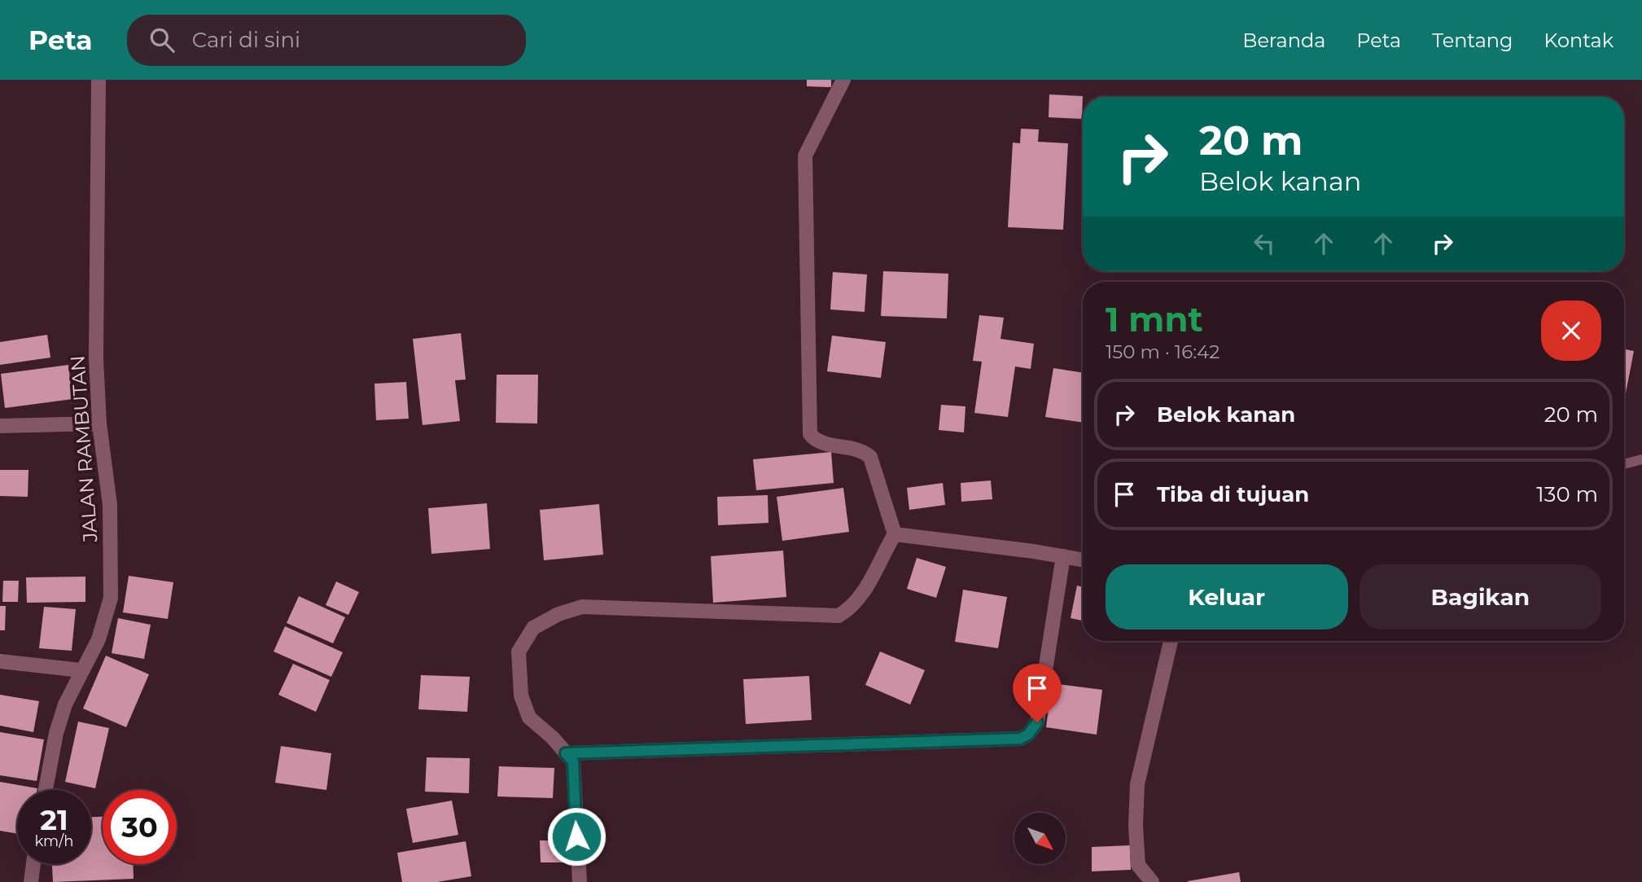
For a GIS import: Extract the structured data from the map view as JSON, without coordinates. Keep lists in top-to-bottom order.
{
  "streets": {
    "street": ["JALAN RAMBUTAN"]
  },
  "north": "bottom right",
  "page": {
    "header": "Peta",
    "search": "Cari di sini",
    "nav": [
      "Beranda",
      "Peta",
      "Tentang",
      "Kontak"
    ],
    "turn": ["20 m", "Belok kanan"],
    "heading": ["1 mnt", "150 m · 16:42"],
    "list": [
      {
        "name": "Belok kanan",
        "value": "20 m"
      },
      {
        "name": "Tiba di tujuan",
        "value": "130 m"
      }
    ],
    "buttons": ["Keluar", "Bagikan"],
    "speed": "21 km/h",
    "limit": "30"
  }
}
